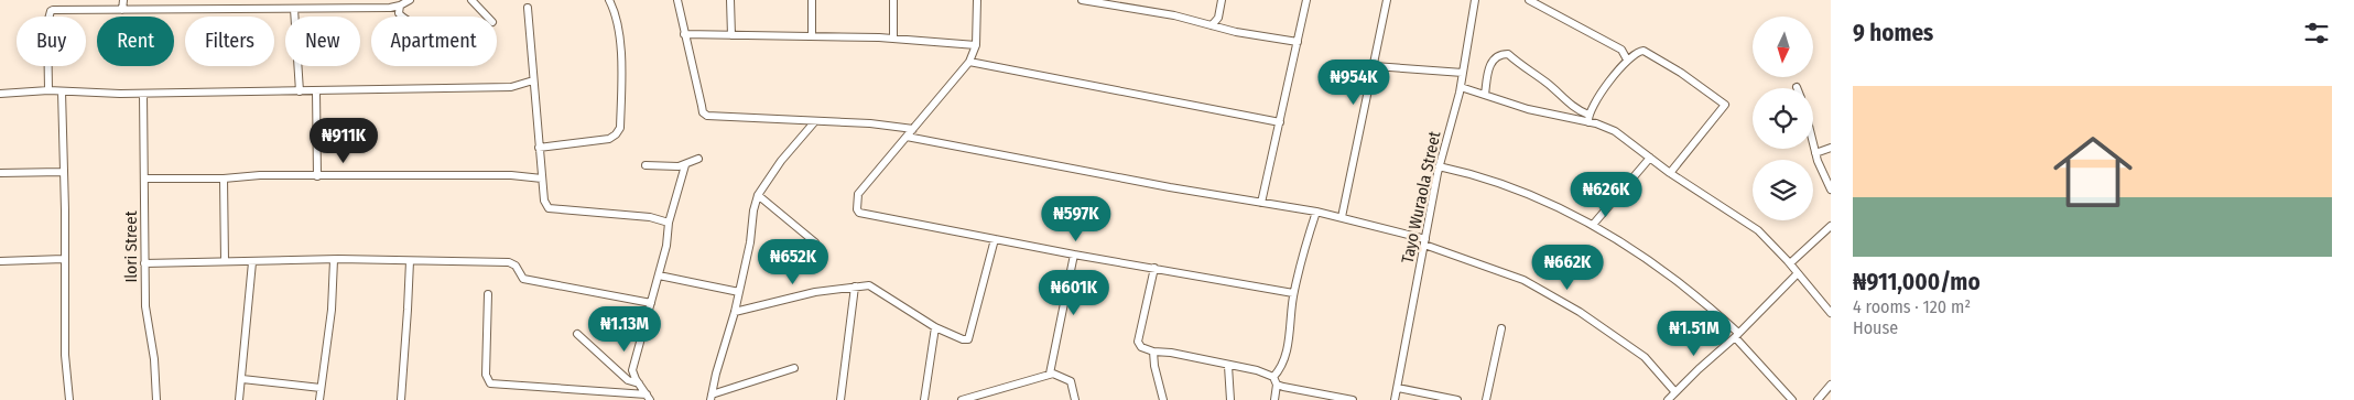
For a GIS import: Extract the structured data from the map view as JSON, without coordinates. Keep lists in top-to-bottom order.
{
  "streets": {
    "street": ["Tayo Wuraola Street", "Ilori Street"]
  },
  "north": "bottom",
  "page": {
    "heading": "9 homes",
    "chip": [
      "Buy",
      "Rent",
      "Filters",
      "New",
      "Apartment"
    ],
    "price": [
      "₦954K",
      "₦911K",
      "₦626K",
      "₦597K",
      "₦652K",
      "₦662K",
      "₦601K",
      "₦1.13M",
      "₦1.51M"
    ],
    "list": [
      {
        "name": "₦911,000/mo",
        "note": "4 rooms · 120 m² · House"
      }
    ]
  }
}
